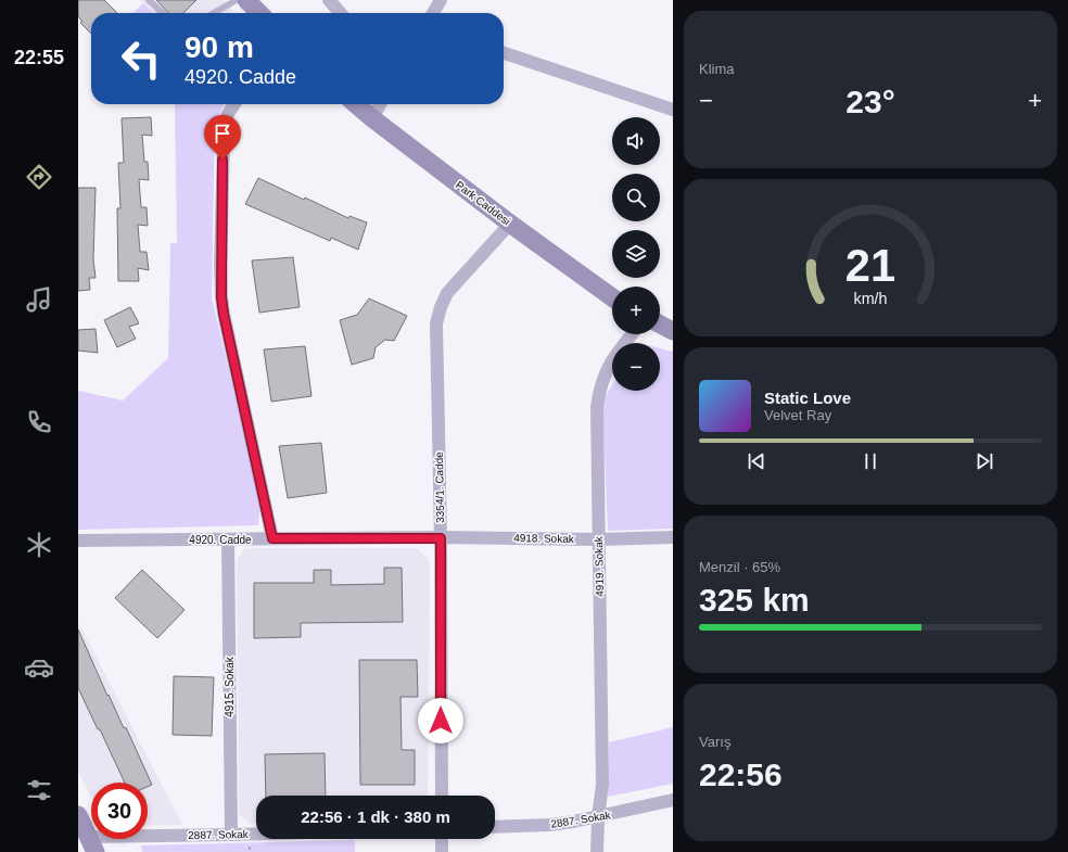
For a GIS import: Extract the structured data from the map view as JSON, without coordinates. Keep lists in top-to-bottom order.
{
  "streets": {
    "street": [
      "Park Caddesi",
      "3354/1. Cadde",
      "4918. Sokak",
      "4920. Cadde",
      "4919. Sokak",
      "4915. Sokak",
      "2887. Sokak"
    ]
  },
  "crossings": [
    ["Park Caddesi", "3354/1. Cadde"],
    ["3354/1. Cadde", "4918. Sokak"],
    ["3354/1. Cadde", "4920. Cadde"],
    ["4918. Sokak", "4920. Cadde"],
    ["4918. Sokak", "4919. Sokak"],
    ["4920. Cadde", "4915. Sokak"],
    ["4919. Sokak", "2887. Sokak"],
    ["4915. Sokak", "2887. Sokak"]
  ],
  "page": {
    "tabs": "22:55",
    "tile": [
      "Klima",
      ["Menzil · 65%", "325 km"],
      ["Varış", "22:56"]
    ],
    "turn": ["90 m", "4920. Cadde"],
    "heat": ["−", "23°", "+"],
    "map_buttons": ["+", "−"],
    "song": ["Static Love", "Velvet Ray"],
    "limit": "30",
    "trip": "22:56 · 1 dk · 380 m",
    "gauge": ["21", "km/h"]
  }
}
